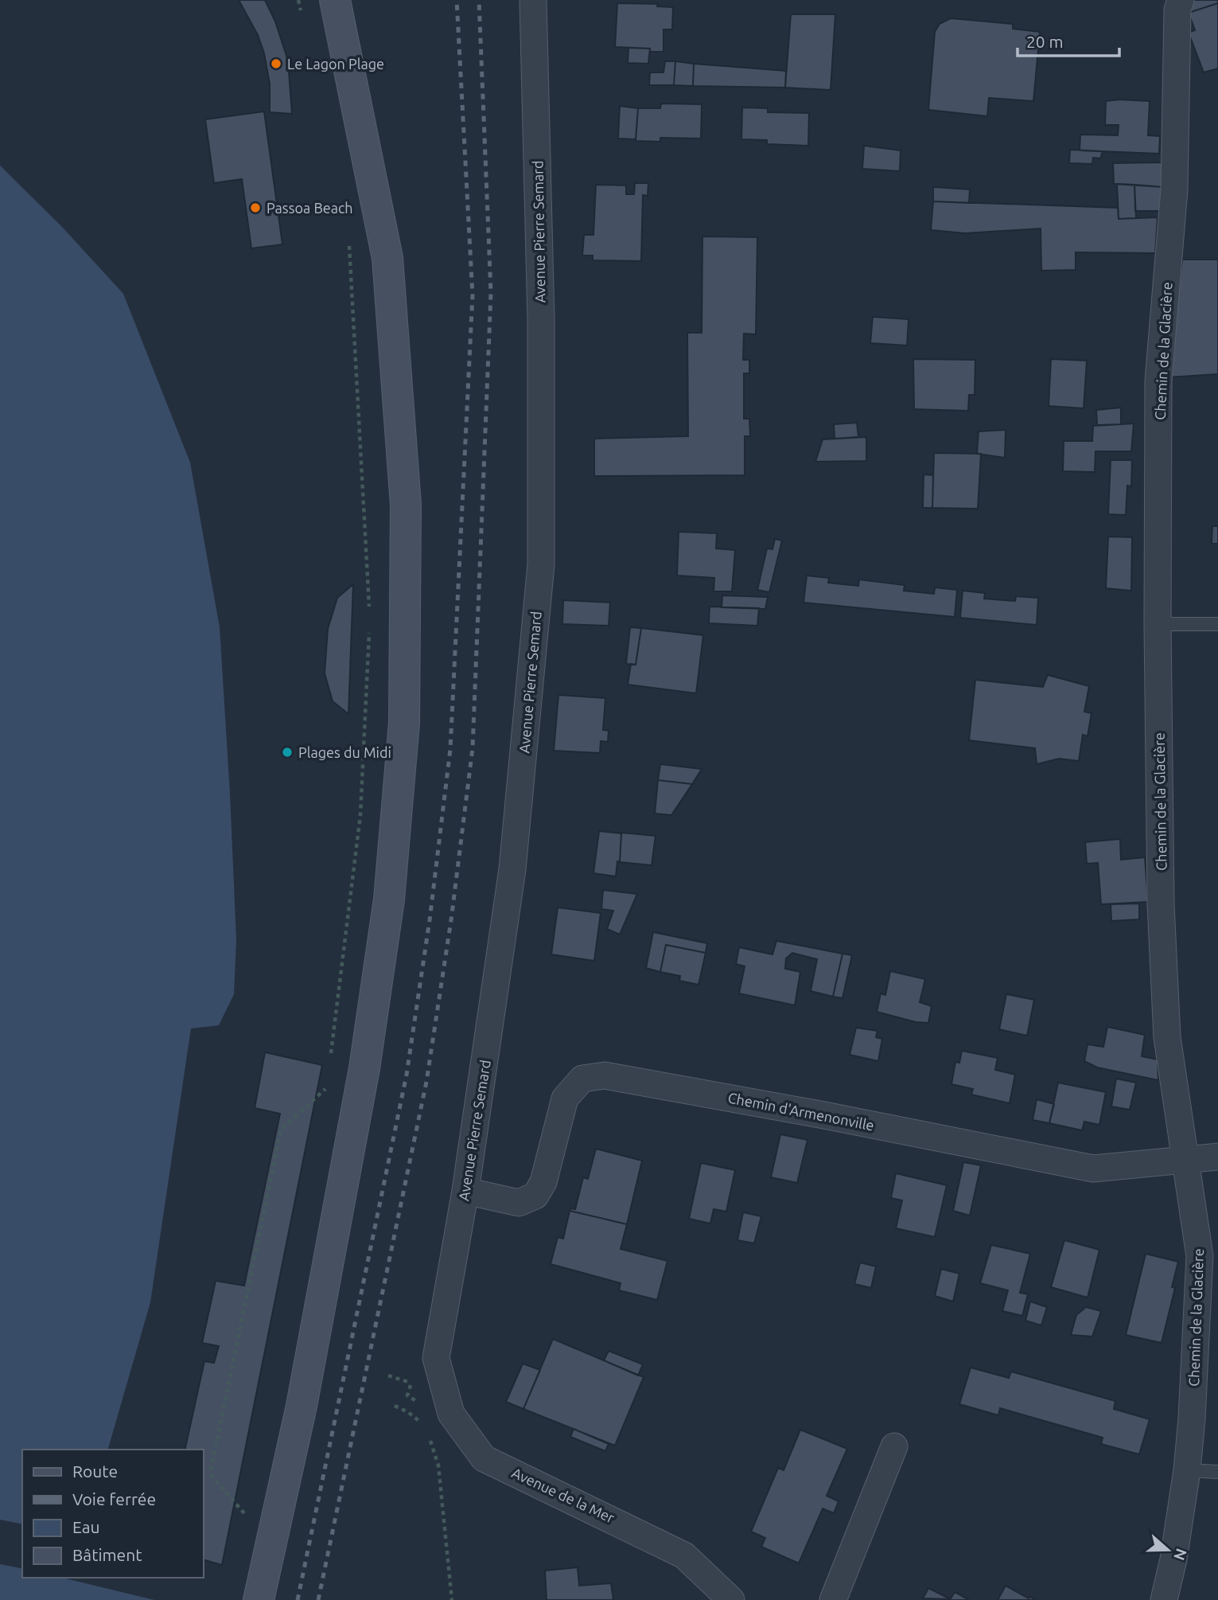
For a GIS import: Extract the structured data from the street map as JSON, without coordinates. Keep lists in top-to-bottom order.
{
  "streets": {
    "street": [
      "Avenue Pierre Semard",
      "Chemin de la Glacière",
      "Chemin d'Armenonville",
      "Avenue de la Mer"
    ]
  },
  "crossings": [
    ["Avenue Pierre Semard", "Chemin d'Armenonville"],
    ["Avenue Pierre Semard", "Avenue de la Mer"],
    ["Chemin de la Glacière", "Chemin d'Armenonville"]
  ],
  "places": ["Le Lagon Plage", "Passoa Beach", "Plages du Midi"],
  "legend": [
    "Route",
    "Voie ferrée",
    "Eau",
    "Bâtiment"
  ],
  "scale_bar": "20 m",
  "north": "right"
}
